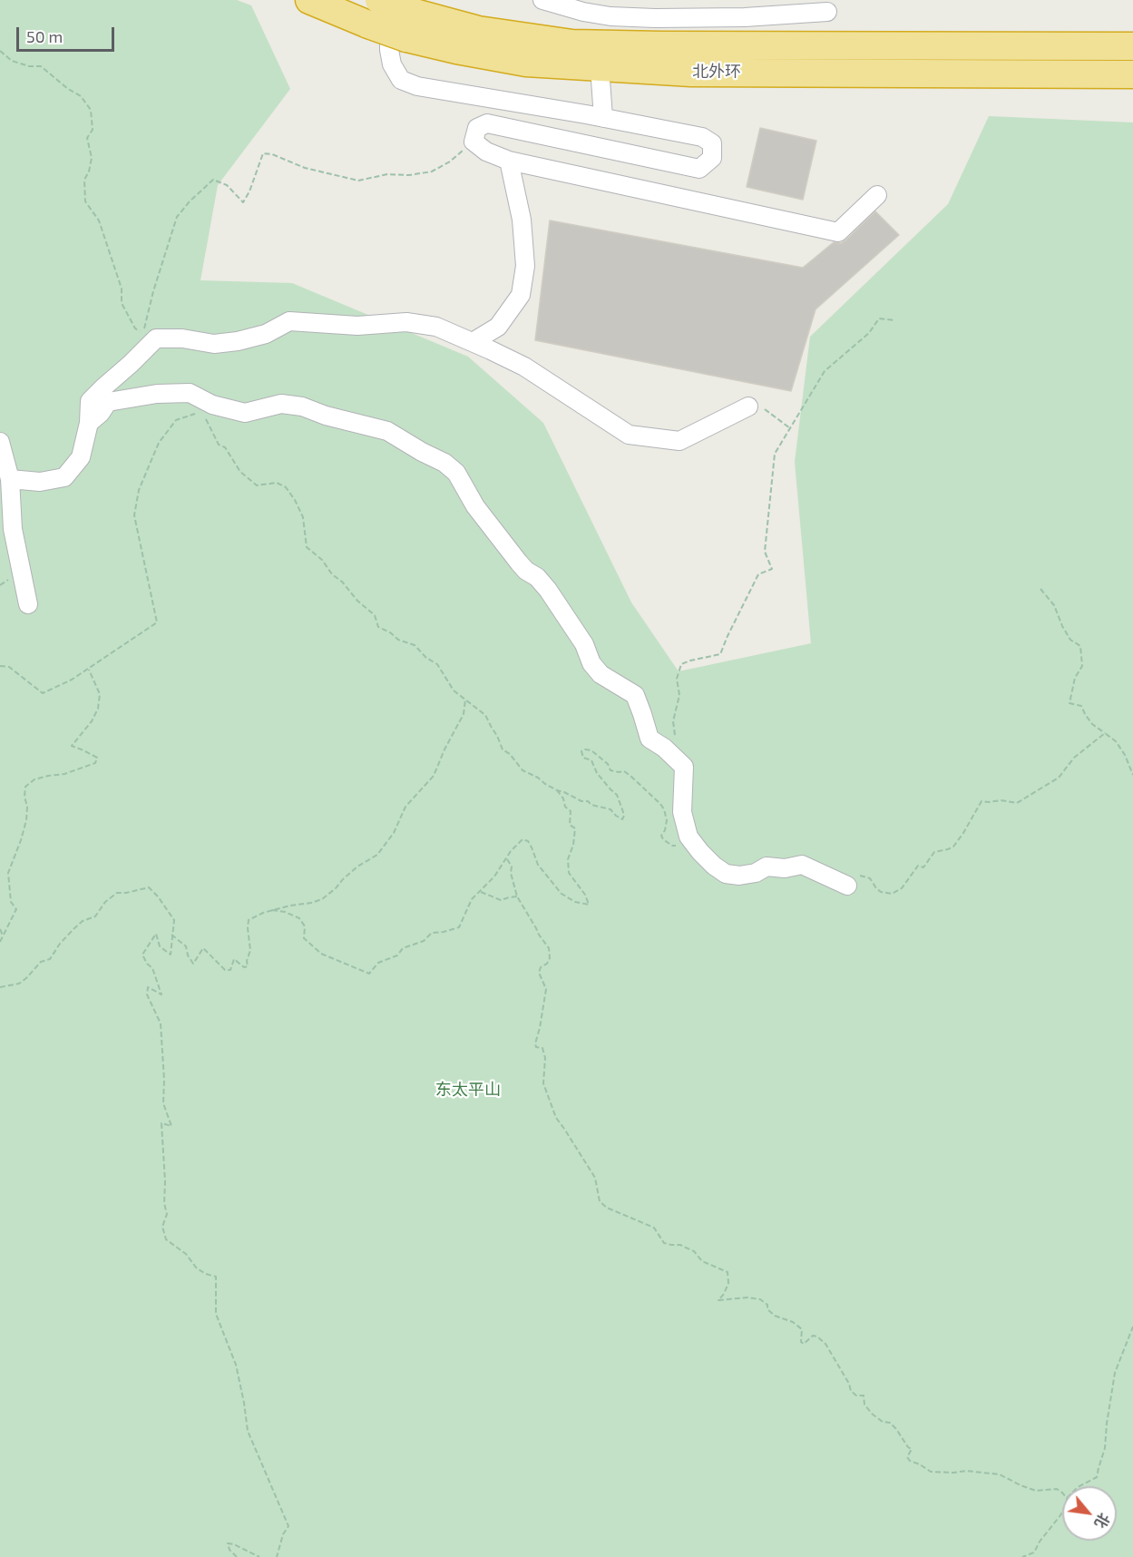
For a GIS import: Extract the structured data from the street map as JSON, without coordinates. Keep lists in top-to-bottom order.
{
  "streets": {
    "highway": ["北外环"]
  },
  "parks": ["东太平山"],
  "scale_bar": "50 m",
  "north": "bottom right"
}
